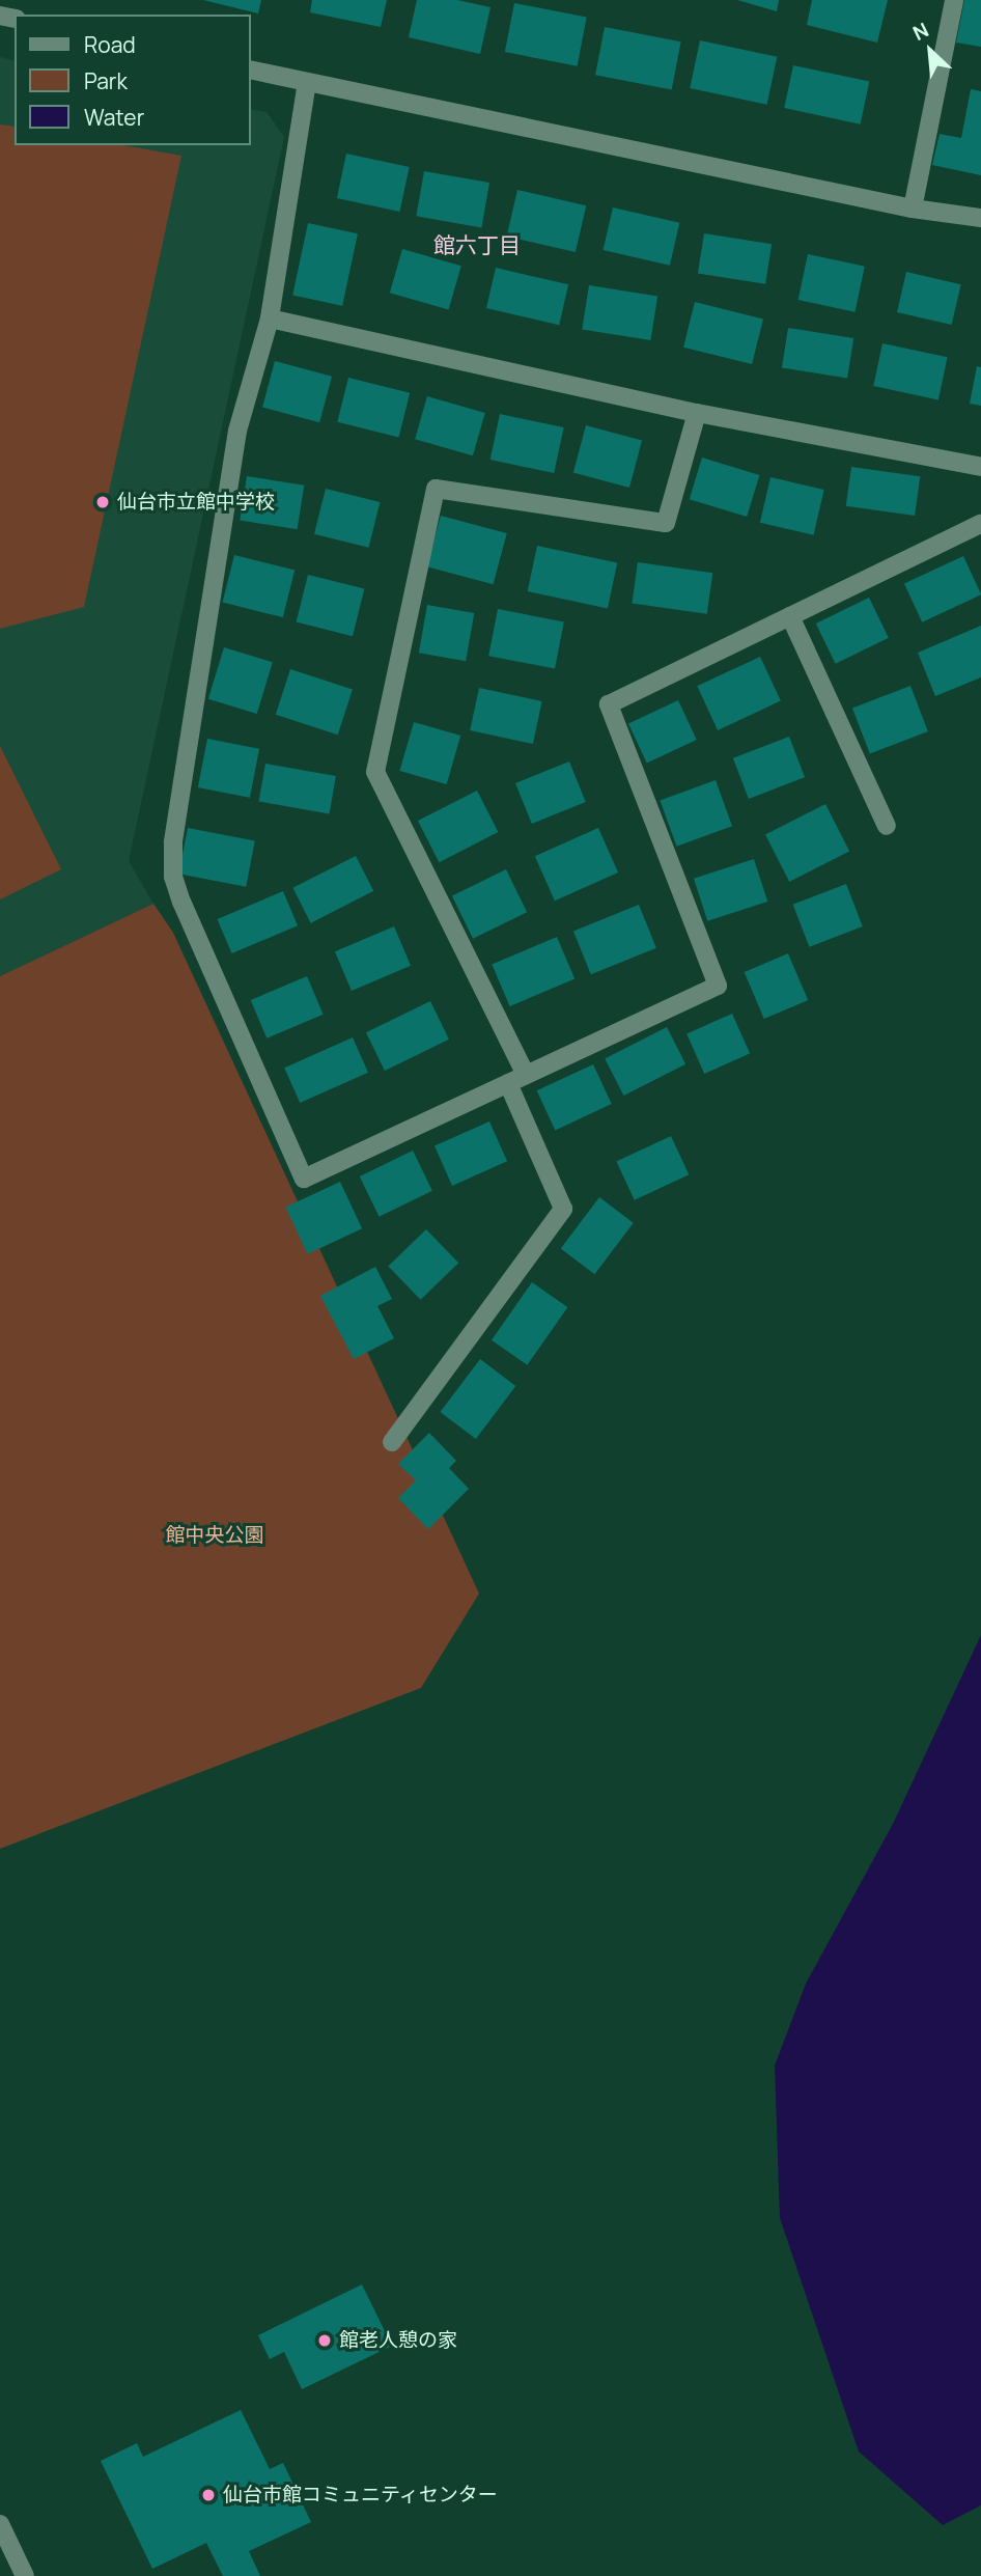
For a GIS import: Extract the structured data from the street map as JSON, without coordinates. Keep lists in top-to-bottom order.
{
  "districts": ["館六丁目"],
  "parks": ["館中央公園"],
  "places": ["仙台市立館中学校", "館老人憩の家", "仙台市館コミュニティセンター"],
  "legend": ["Road", "Park", "Water"],
  "north": "top left"
}
